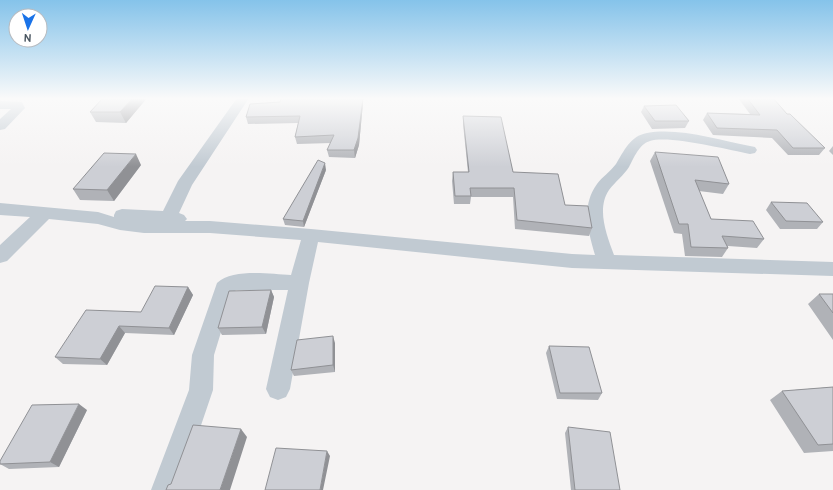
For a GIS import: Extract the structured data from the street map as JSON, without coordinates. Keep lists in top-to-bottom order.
{
  "north": "bottom"
}
